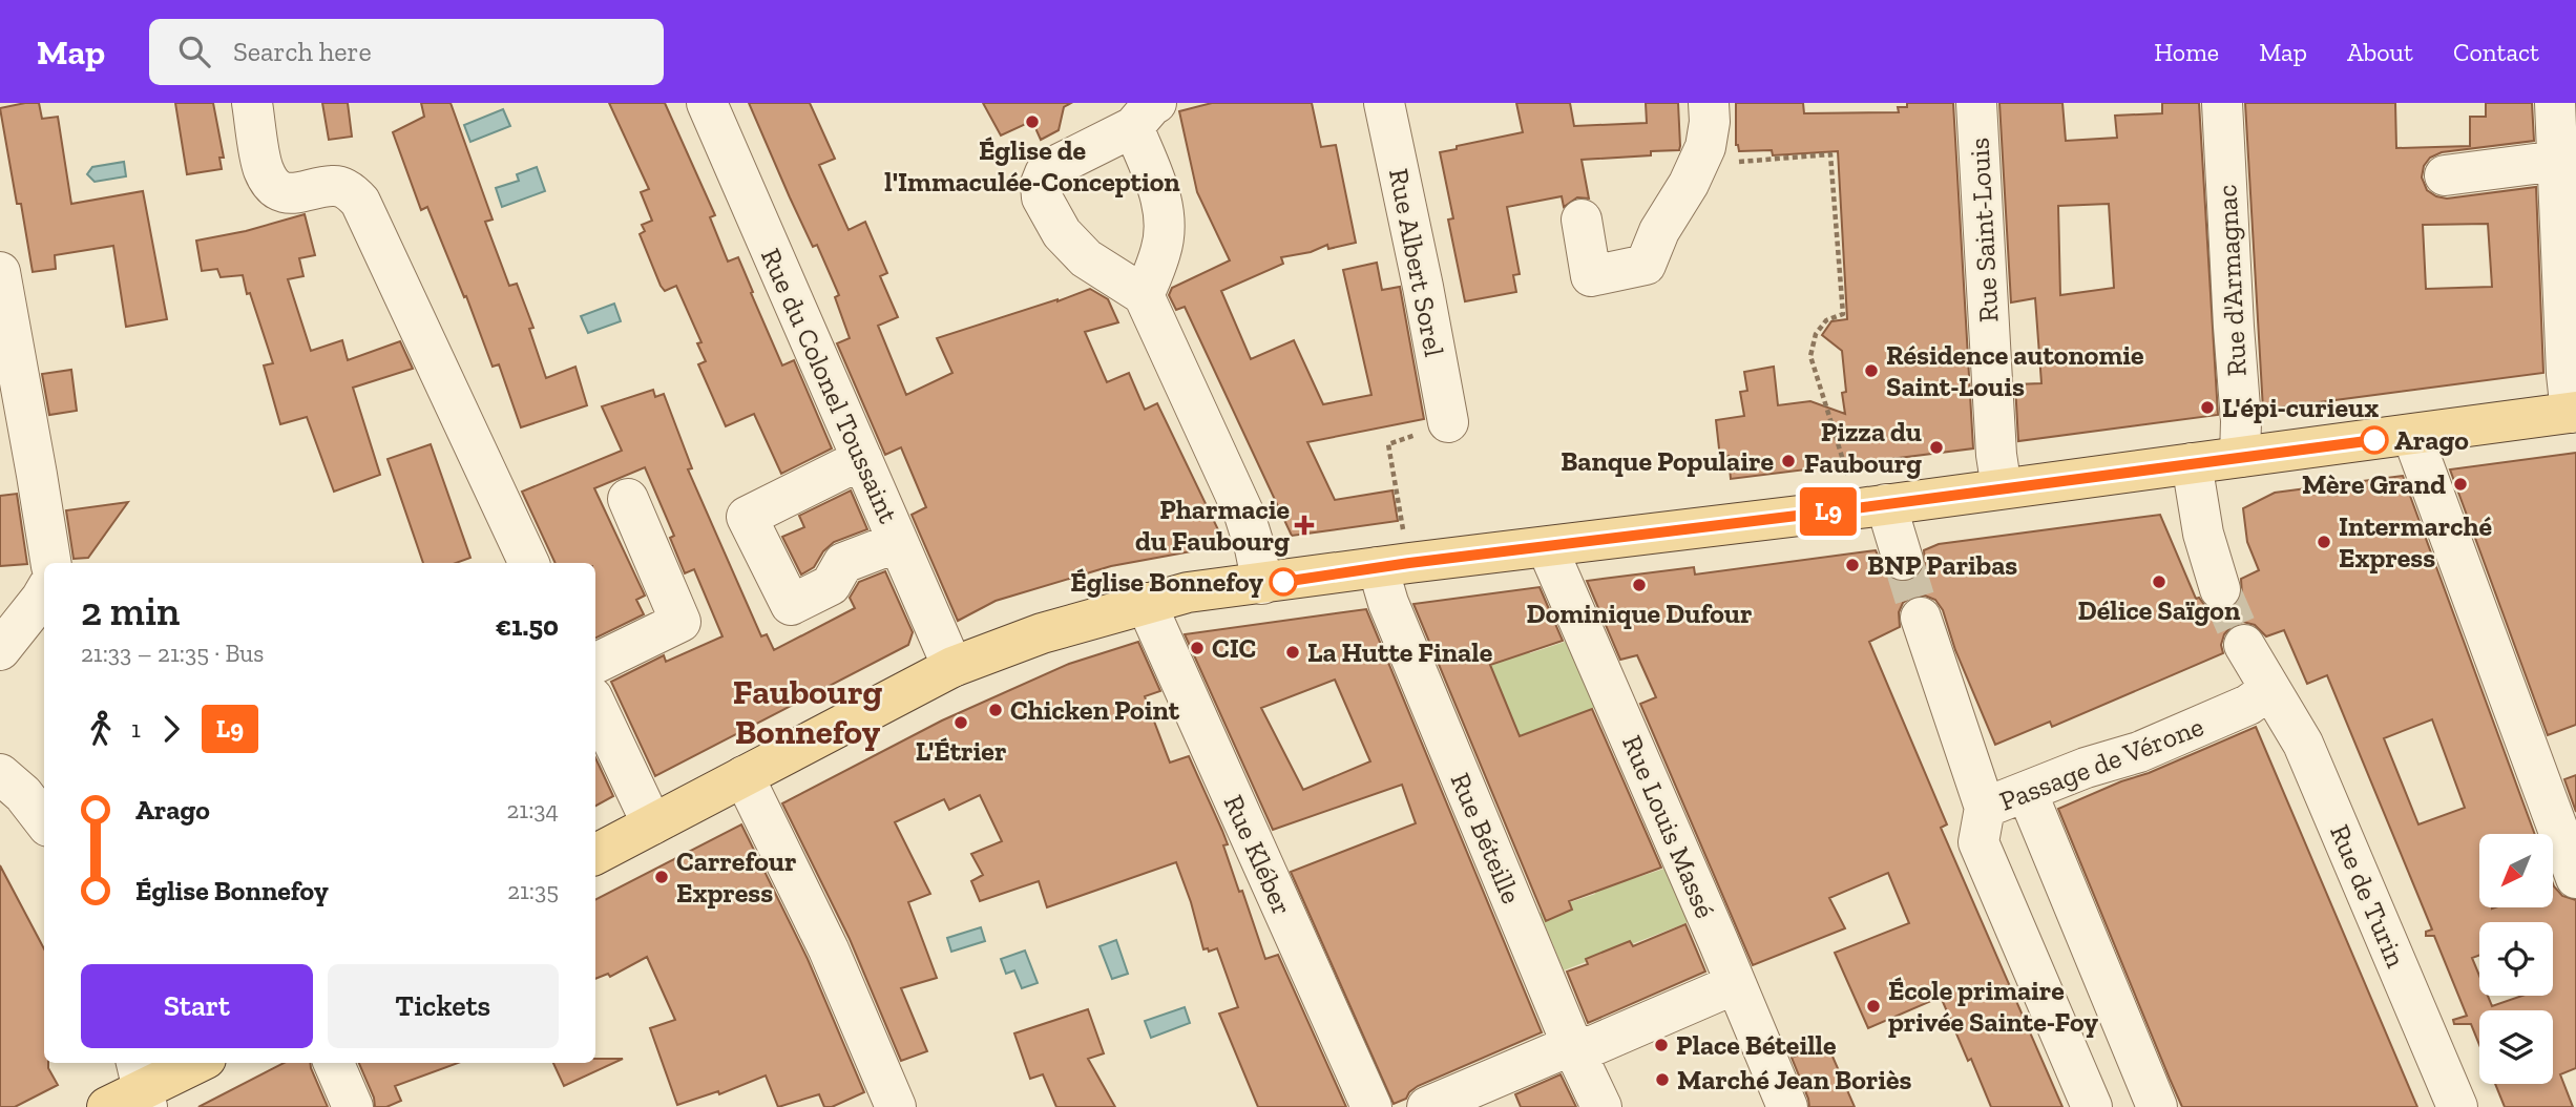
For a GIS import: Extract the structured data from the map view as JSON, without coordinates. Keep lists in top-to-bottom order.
{
  "streets": {
    "street": [
      "Rue Saint-Louis",
      "Rue Albert Sorel",
      "Rue d'Armagnac",
      "Rue du Colonel Toussaint",
      "Passage de Vérone",
      "Rue Louis Massé",
      "Rue Béteille",
      "Rue Kléber",
      "Rue de Turin"
    ]
  },
  "crossings": [
    ["Passage de Vérone", "Rue de Turin"]
  ],
  "districts": ["Faubourg Bonnefoy"],
  "places": {
    "other": [
      "Église de l'Immaculée-Conception",
      "Résidence autonomie Saint-Louis",
      "L'épi-curieux",
      "Arago",
      "Pizza du Faubourg",
      "Banque Populaire",
      "Mère Grand",
      "Intermarché Express",
      "BNP Paribas",
      "Église Bonnefoy",
      "Délice Saïgon",
      "Dominique Dufour",
      "CIC",
      "La Hutte Finale",
      "Chicken Point",
      "L'Étrier",
      "Carrefour Express",
      "École primaire privée Sainte-Foy",
      "Place Béteille",
      "Marché Jean Boriès"
    ],
    "health": ["Pharmacie du Faubourg"]
  },
  "lines": ["bus line L9"],
  "north": "bottom left",
  "page": {
    "header": "Map",
    "search": "Search here",
    "nav": [
      "Home",
      "Map",
      "About",
      "Contact"
    ],
    "on_map": "L9",
    "heading": ["2 min", "21:33 – 21:35 · Bus", "€1.50"],
    "legs": ["1", "L9"],
    "list": [
      {
        "name": "Arago",
        "value": "21:34"
      },
      {
        "name": "Église Bonnefoy",
        "value": "21:35"
      }
    ],
    "buttons": ["Start", "Tickets"]
  }
}
